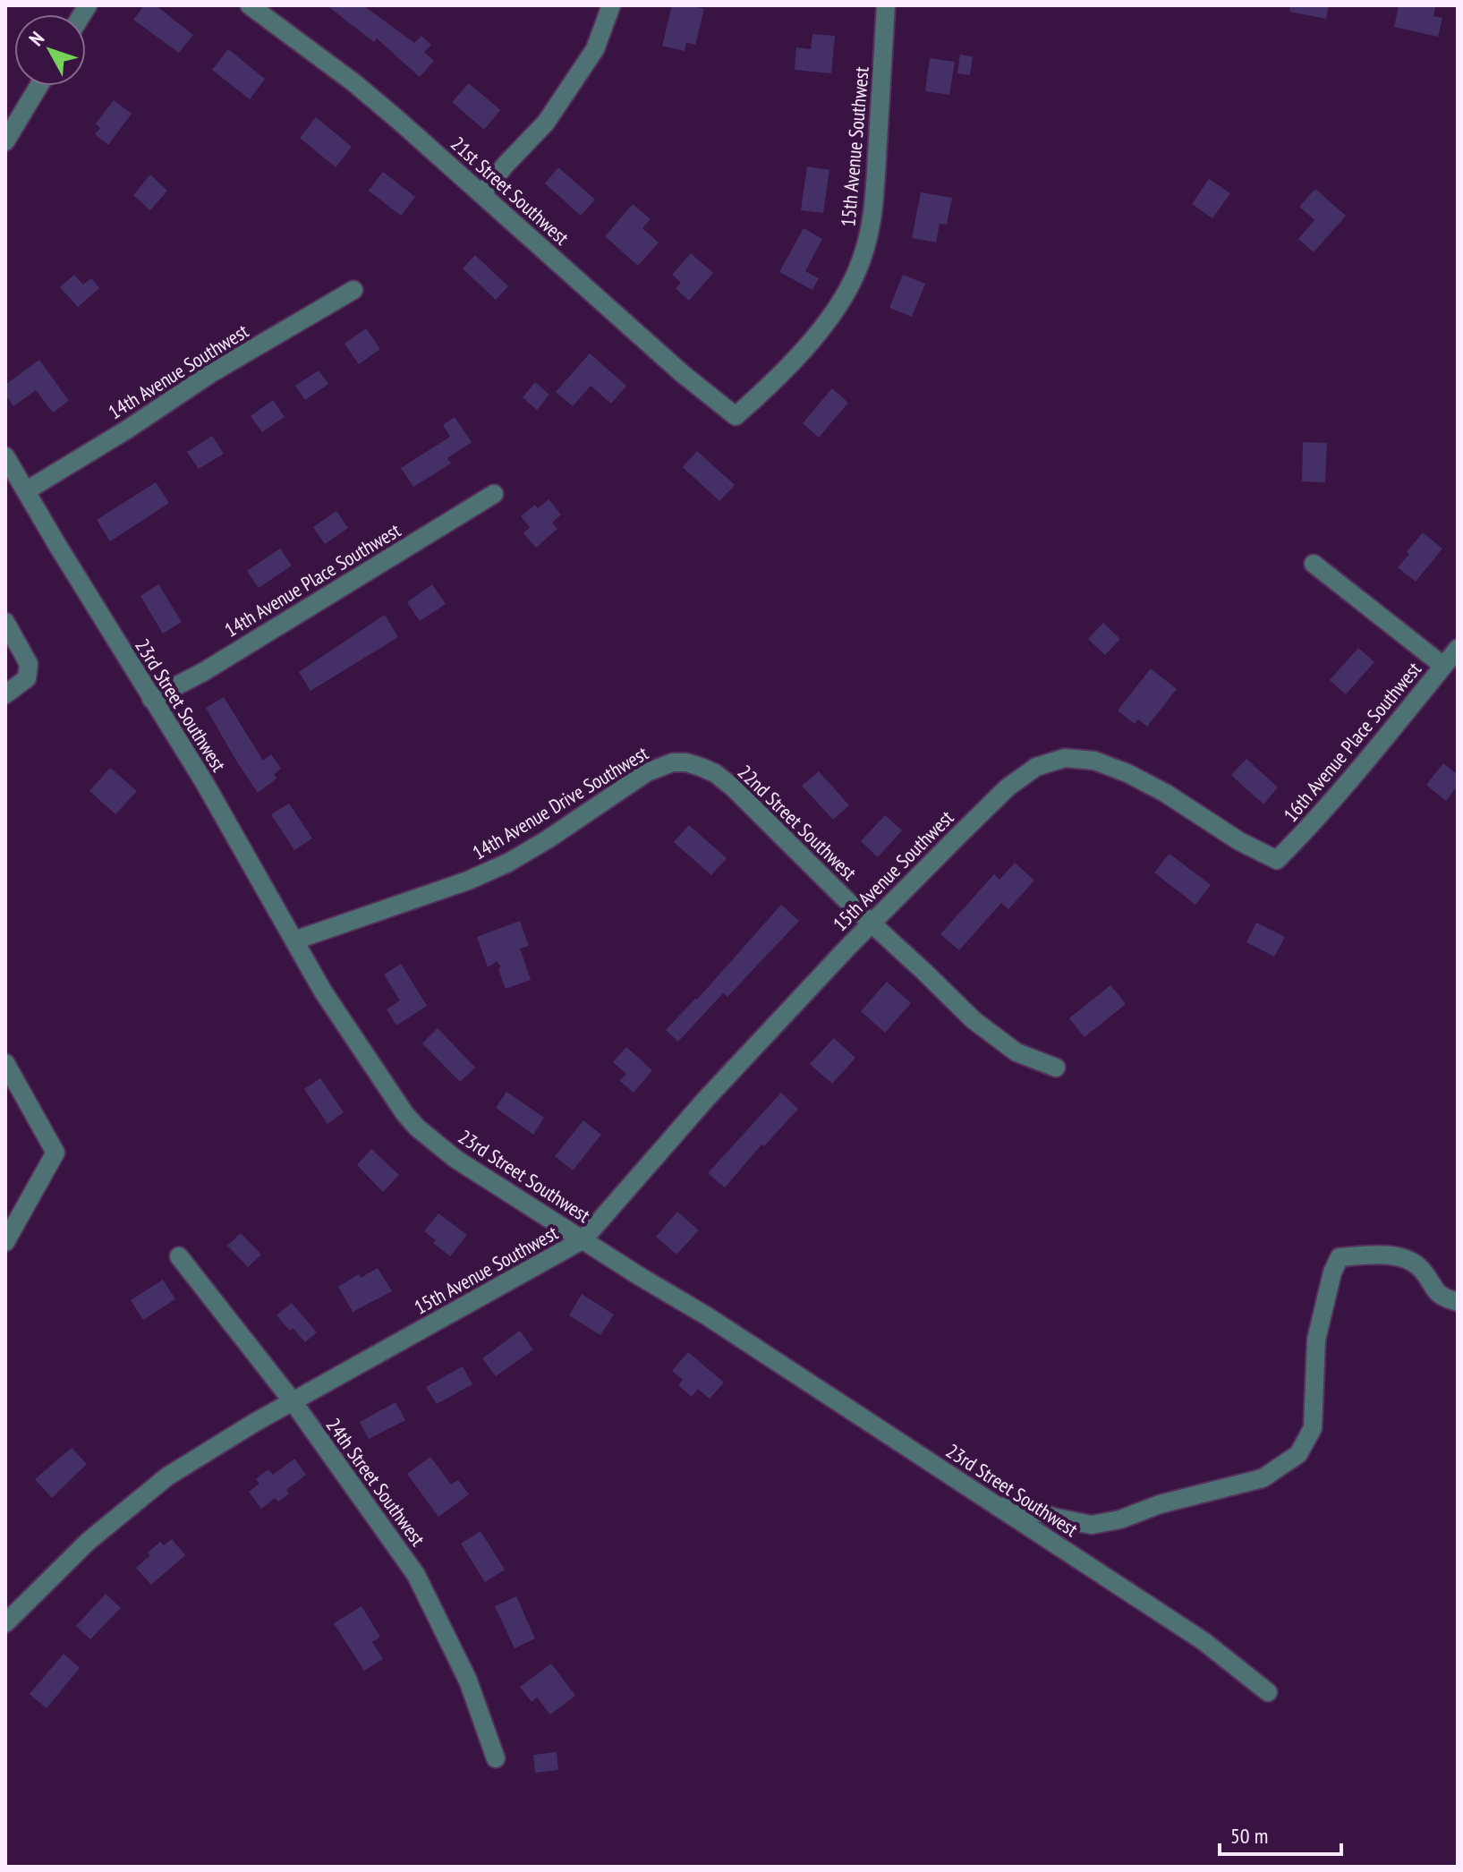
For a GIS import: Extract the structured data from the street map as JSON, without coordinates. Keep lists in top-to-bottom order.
{
  "streets": {
    "street": [
      "15th Avenue Southwest",
      "21st Street Southwest",
      "14th Avenue Southwest",
      "14th Avenue Place Southwest",
      "23rd Street Southwest",
      "16th Avenue Place Southwest",
      "14th Avenue Drive Southwest",
      "22nd Street Southwest",
      "24th Street Southwest"
    ]
  },
  "crossings": [
    ["15th Avenue Southwest", "21st Street Southwest"],
    ["15th Avenue Southwest", "23rd Street Southwest"],
    ["15th Avenue Southwest", "16th Avenue Place Southwest"],
    ["15th Avenue Southwest", "22nd Street Southwest"],
    ["15th Avenue Southwest", "24th Street Southwest"],
    ["14th Avenue Southwest", "23rd Street Southwest"],
    ["14th Avenue Place Southwest", "23rd Street Southwest"],
    ["23rd Street Southwest", "14th Avenue Drive Southwest"],
    ["14th Avenue Drive Southwest", "22nd Street Southwest"]
  ],
  "scale_bar": "50 m",
  "north": "top left"
}
